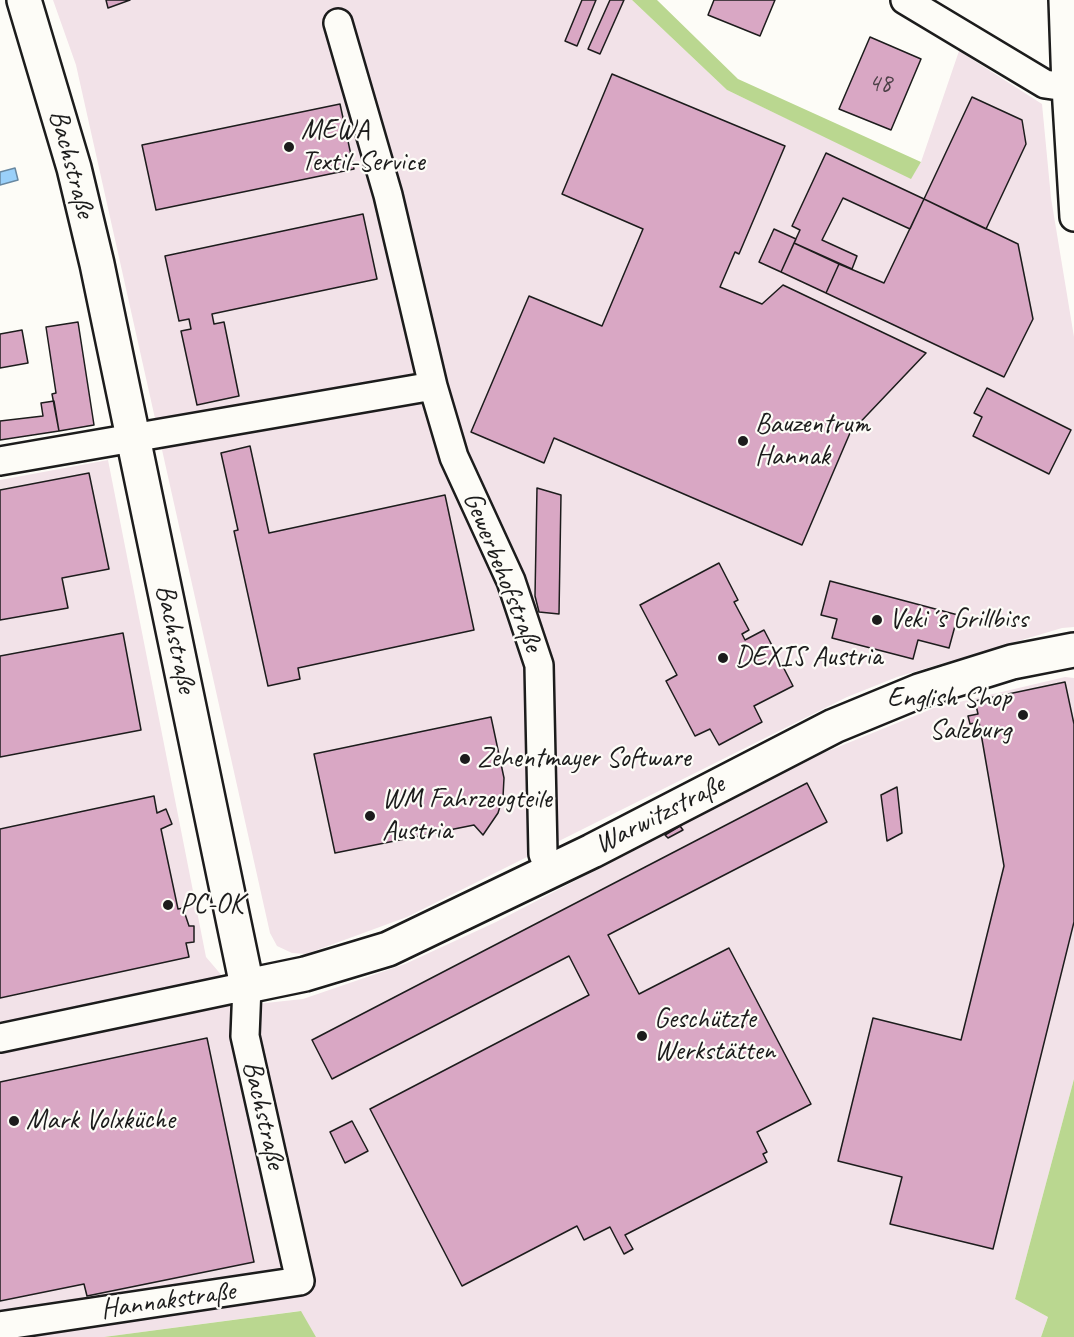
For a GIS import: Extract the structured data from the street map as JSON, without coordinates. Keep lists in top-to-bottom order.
{
  "streets": {
    "street": [
      "Bachstraße",
      "Gewerbehofstraße",
      "Warwitzstraße",
      "Hannakstraße"
    ]
  },
  "crossings": [
    ["Bachstraße", "Warwitzstraße"],
    ["Bachstraße", "Hannakstraße"],
    ["Gewerbehofstraße", "Warwitzstraße"]
  ],
  "places": [
    "MEWA Textil-Service",
    "Bauzentrum Hannak",
    "Veki´s Grillbiss",
    "DEXIS Austria",
    "English Shop Salzburg",
    "Zehentmayer Software",
    "WM Fahrzeugteile Austria",
    "PC-OK",
    "Geschützte Werkstätten",
    "Mark Volxküche"
  ],
  "house_numbers": ["48"]
}
